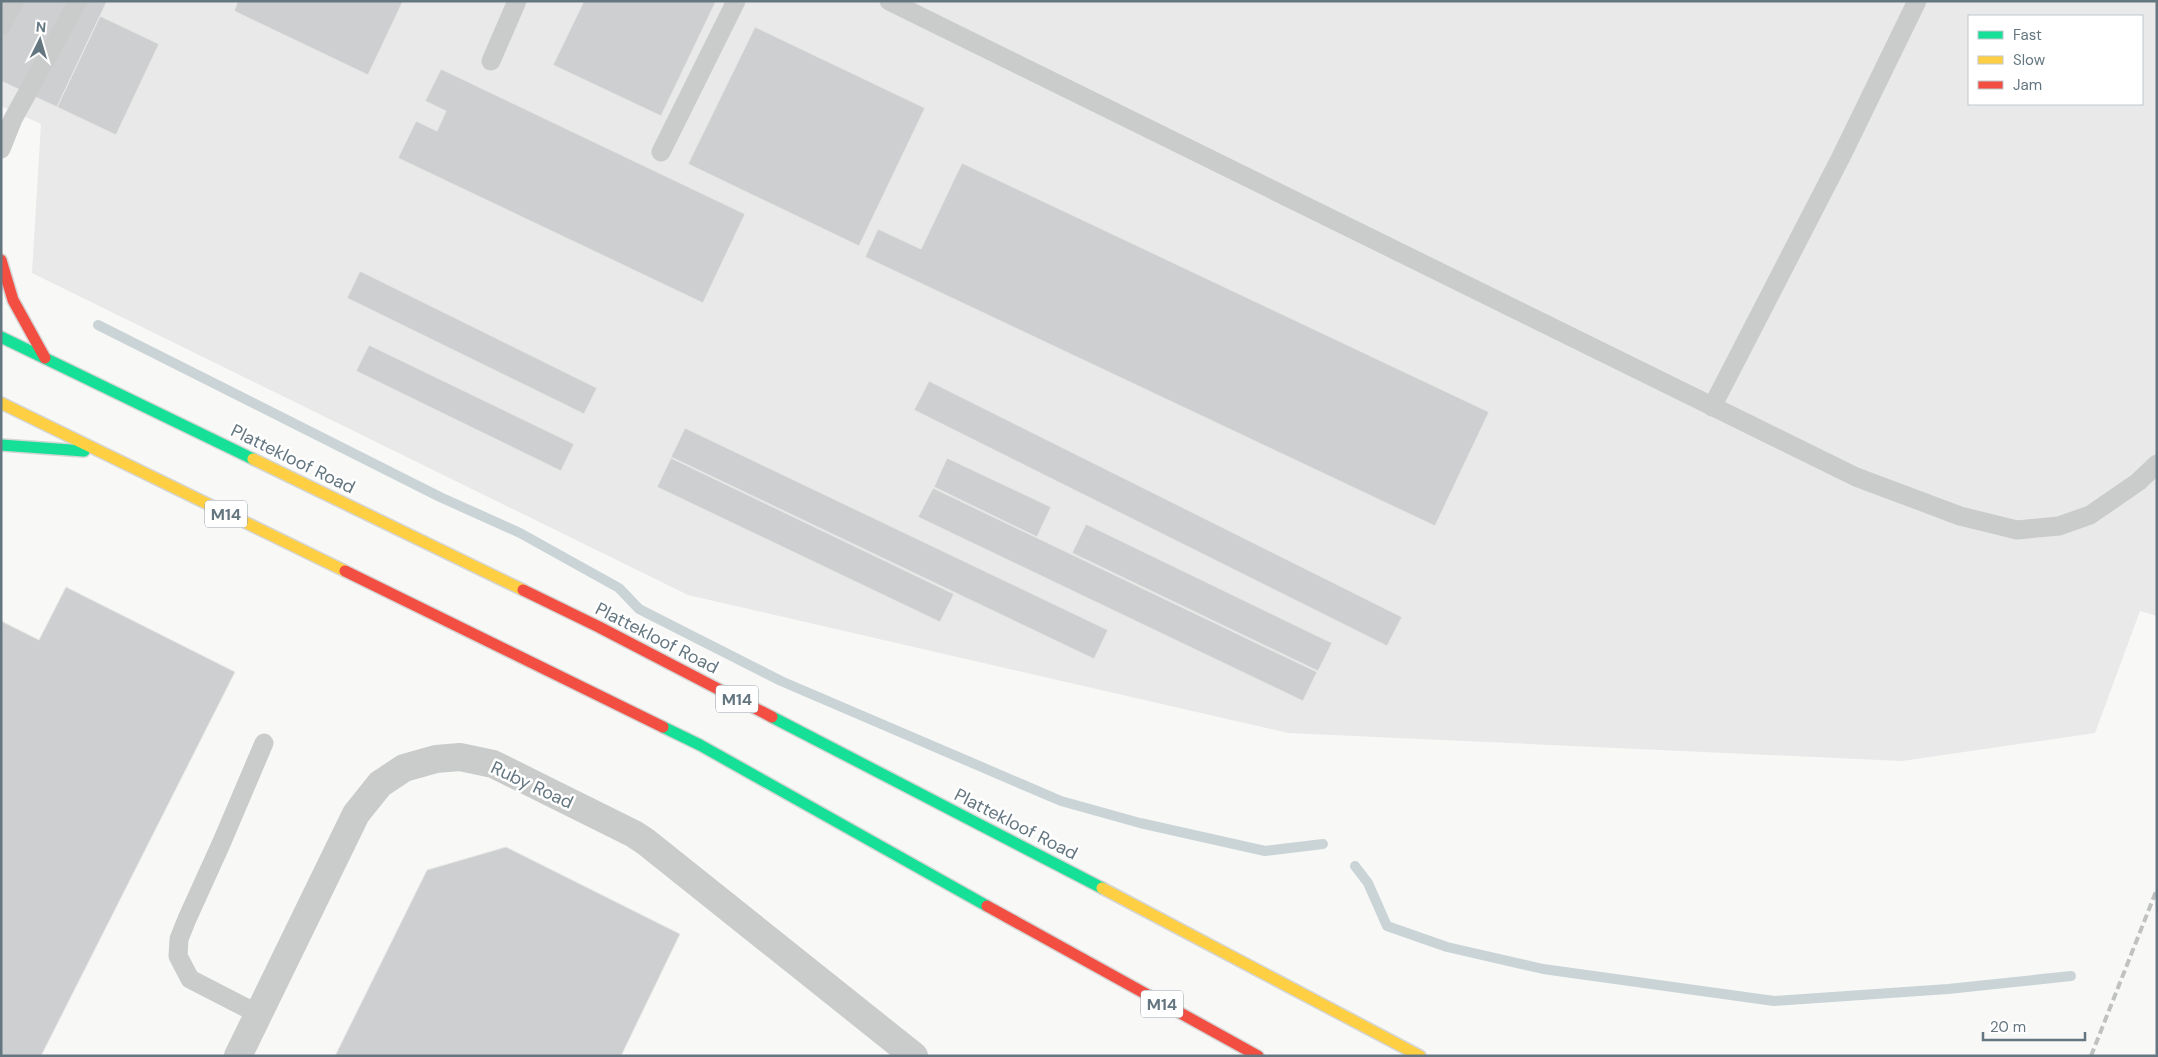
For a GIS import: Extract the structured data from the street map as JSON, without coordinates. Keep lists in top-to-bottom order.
{
  "streets": {
    "main road": ["Plattekloof Road", "M14"],
    "street": ["Ruby Road"]
  },
  "legend": ["Fast", "Slow", "Jam"],
  "scale_bar": "20 m",
  "north": "top"
}
